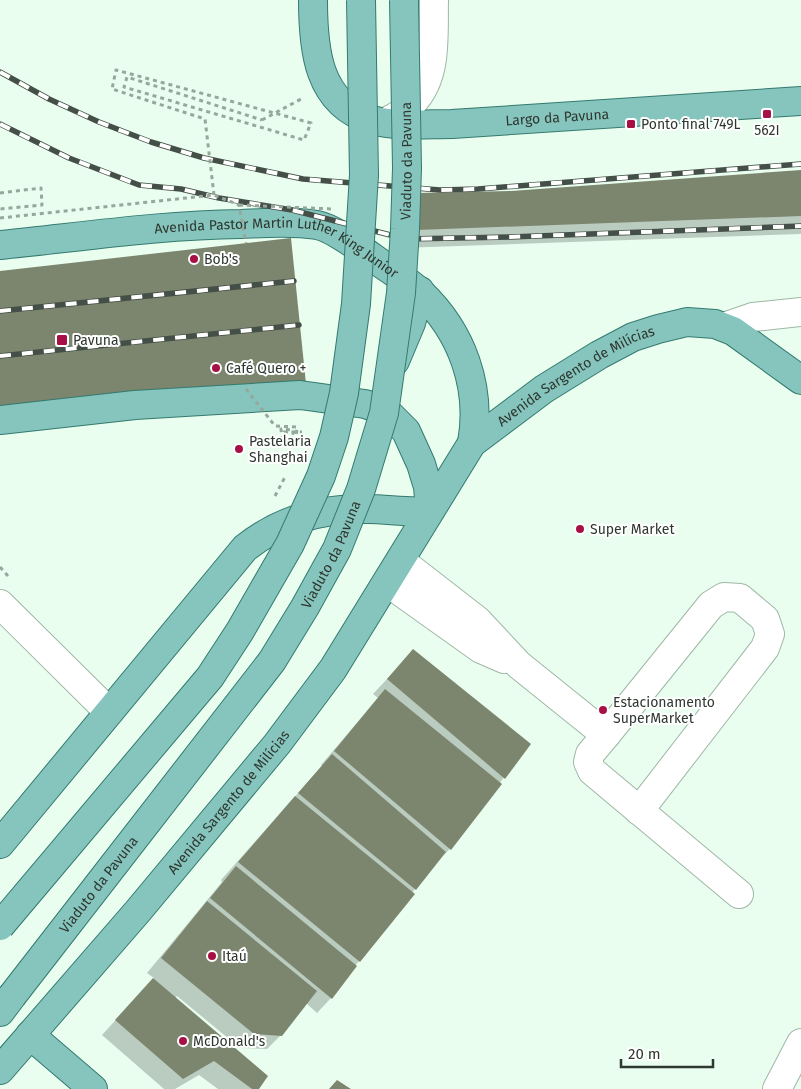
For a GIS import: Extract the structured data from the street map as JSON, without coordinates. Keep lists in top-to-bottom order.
{
  "streets": {
    "main road": [
      "Largo da Pavuna",
      "Viaduto da Pavuna",
      "Avenida Pastor Martin Luther King Junior",
      "Avenida Sargento de Milícias"
    ]
  },
  "crossings": [
    ["Avenida Pastor Martin Luther King Junior", "Avenida Sargento de Milícias"]
  ],
  "places": {
    "transit": ["562I", "Ponto final 749L", "Pavuna"],
    "other": [
      "Bob's",
      "Café Quero +",
      "Pastelaria Shanghai",
      "Super Market",
      "Estacionamento SuperMarket",
      "Itaú",
      "McDonald's"
    ]
  },
  "scale_bar": "20 m"
}
